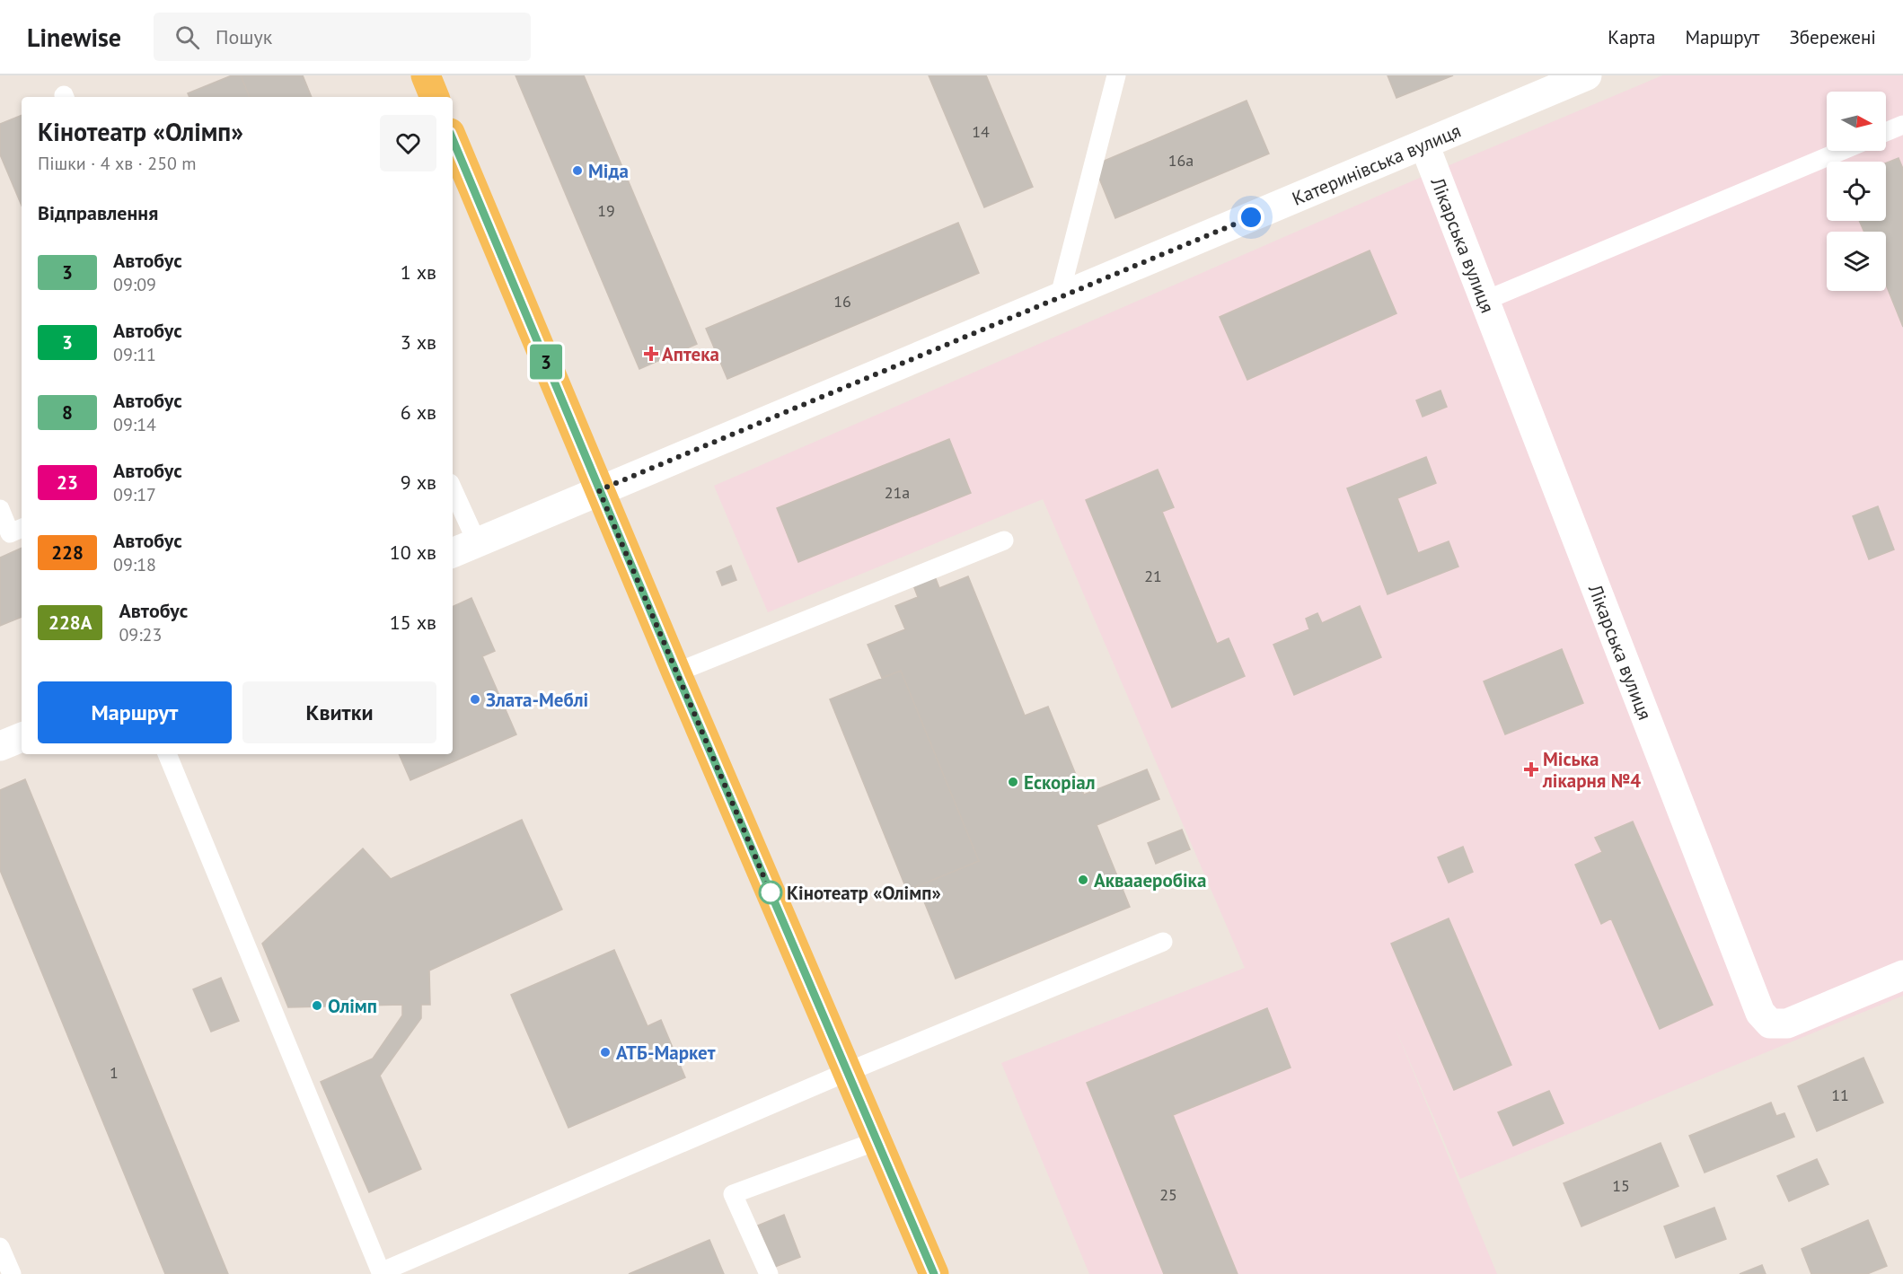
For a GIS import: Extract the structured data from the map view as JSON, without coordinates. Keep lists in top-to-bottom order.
{
  "streets": {
    "street": ["Катеринівська вулиця", "Лікарська вулиця"]
  },
  "crossings": [
    ["Катеринівська вулиця", "Лікарська вулиця"]
  ],
  "places": {
    "other": [
      "Міда",
      "Злата-Меблі",
      "Ескоріал",
      "Аквааеробіка",
      "Кінотеатр «Олімп»",
      "Олімп",
      "АТБ-Маркет"
    ],
    "health": ["Аптека", "Міська лікарня №4"]
  },
  "lines": ["bus line 3"],
  "house_numbers": [
    "14",
    "16а",
    "19",
    "16",
    "21а",
    "21",
    "1",
    "11",
    "15",
    "25"
  ],
  "north": "right",
  "page": {
    "header": "Linewise",
    "search": "Пошук",
    "nav": ["Карта", "Маршрут", "Збережені"],
    "on_map": "3",
    "heading": [
      ["Кінотеатр «Олімп»", "Пішки · 4 хв · 250 m"],
      "Відправлення"
    ],
    "list": [
      {
        "mark": "3",
        "name": "Автобус",
        "note": "09:09",
        "value": "1 хв"
      },
      {
        "mark": "3",
        "name": "Автобус",
        "note": "09:11",
        "value": "3 хв"
      },
      {
        "mark": "8",
        "name": "Автобус",
        "note": "09:14",
        "value": "6 хв"
      },
      {
        "mark": "23",
        "name": "Автобус",
        "note": "09:17",
        "value": "9 хв"
      },
      {
        "mark": "228",
        "name": "Автобус",
        "note": "09:18",
        "value": "10 хв"
      },
      {
        "mark": "228А",
        "name": "Автобус",
        "note": "09:23",
        "value": "15 хв"
      }
    ],
    "buttons": ["Маршрут", "Квитки"]
  }
}
